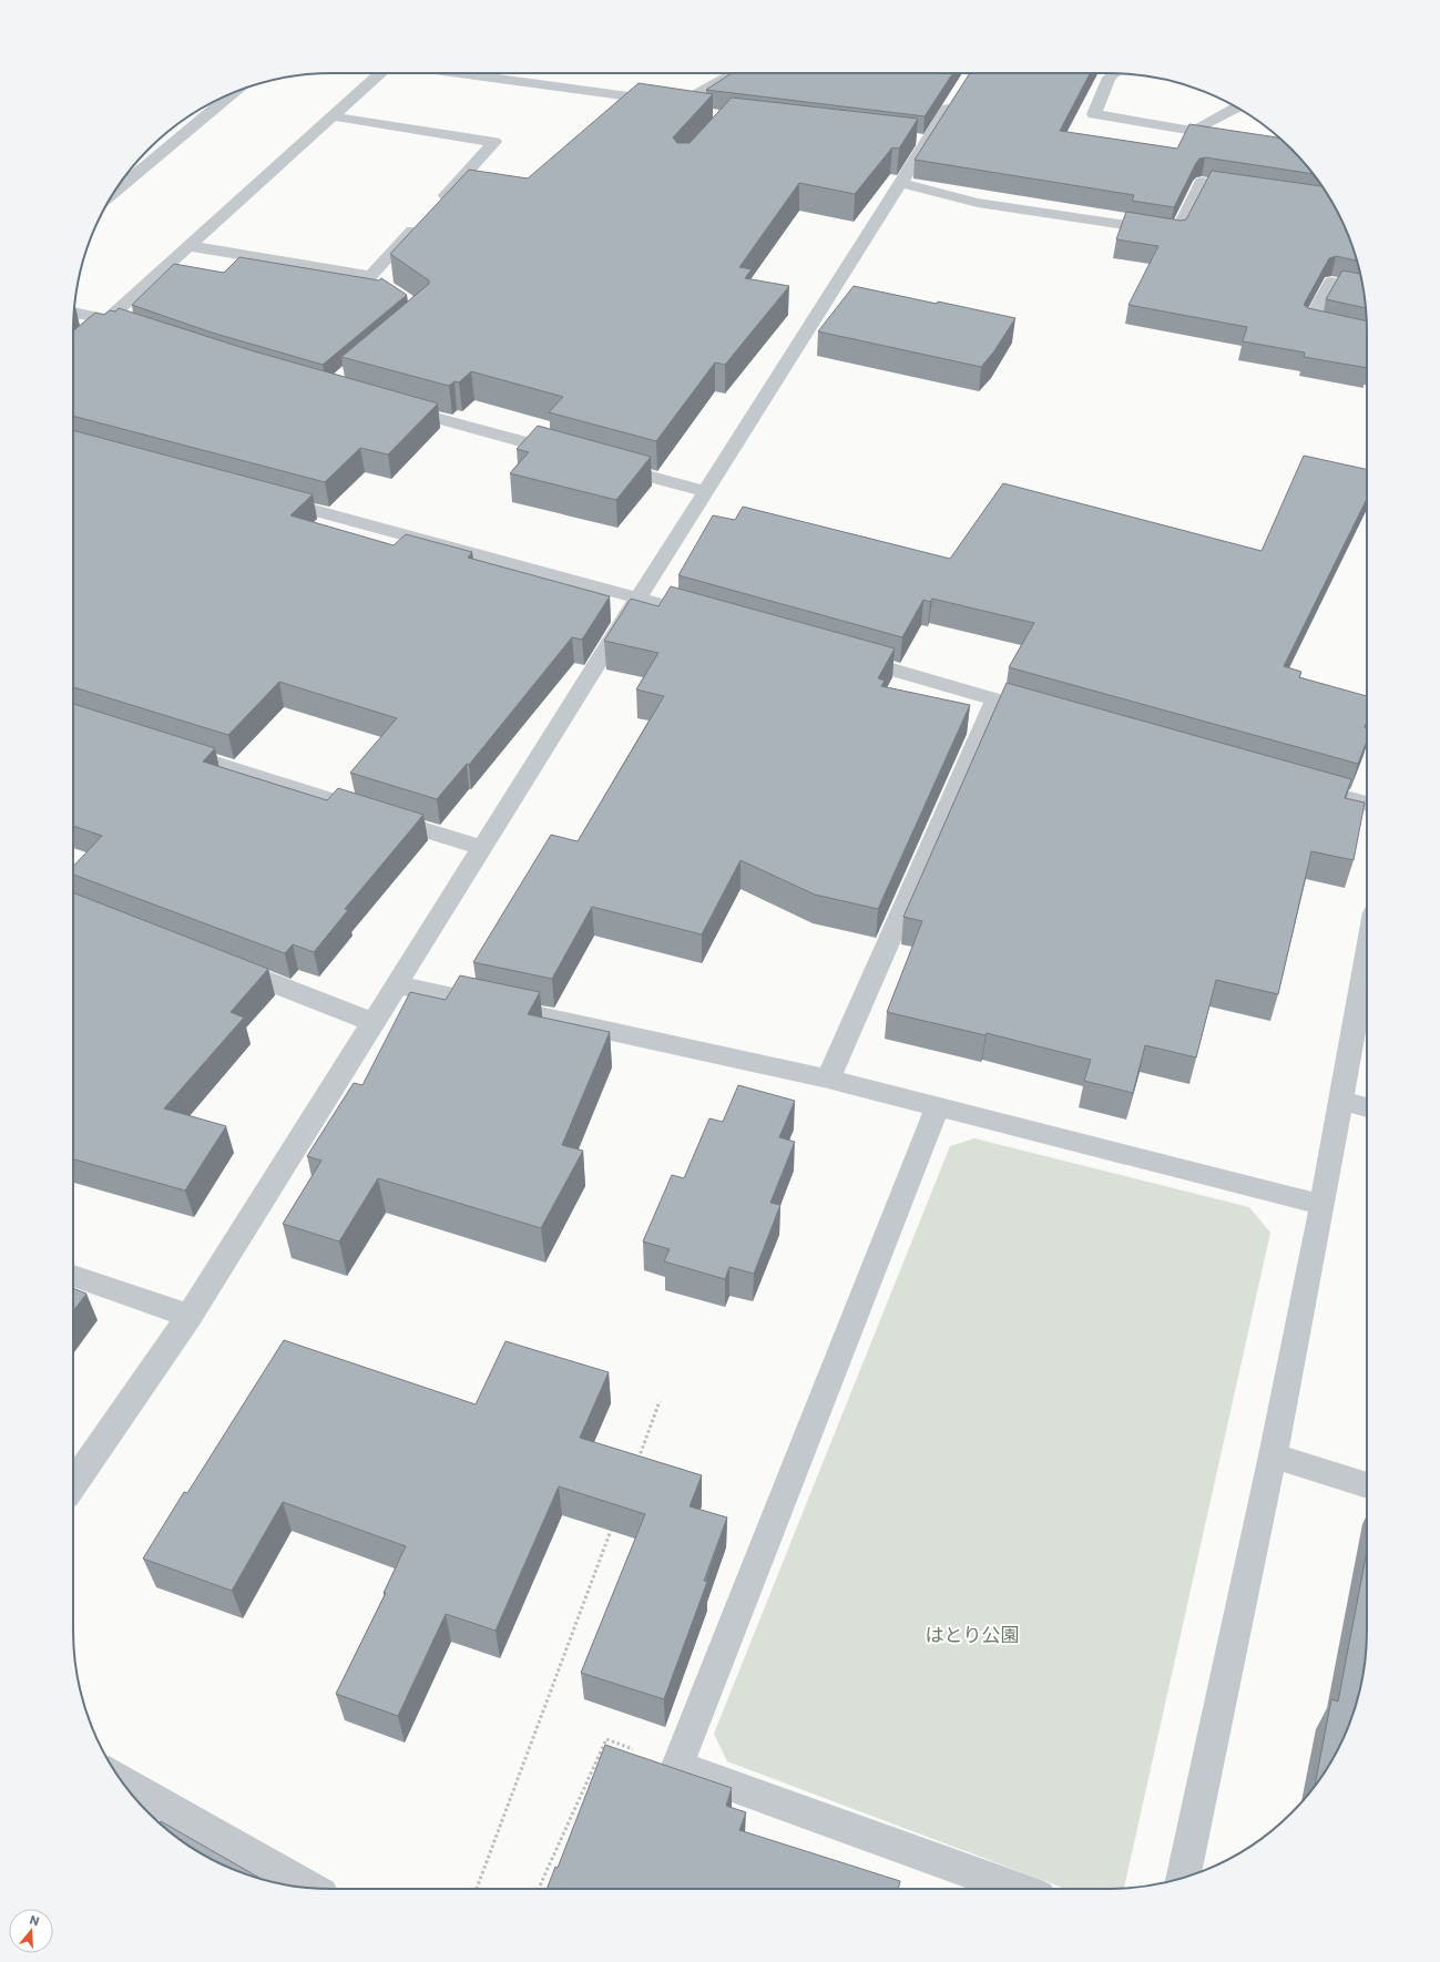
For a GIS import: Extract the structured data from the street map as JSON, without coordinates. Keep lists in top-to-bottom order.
{
  "parks": ["はとり公園"],
  "north": "top"
}
